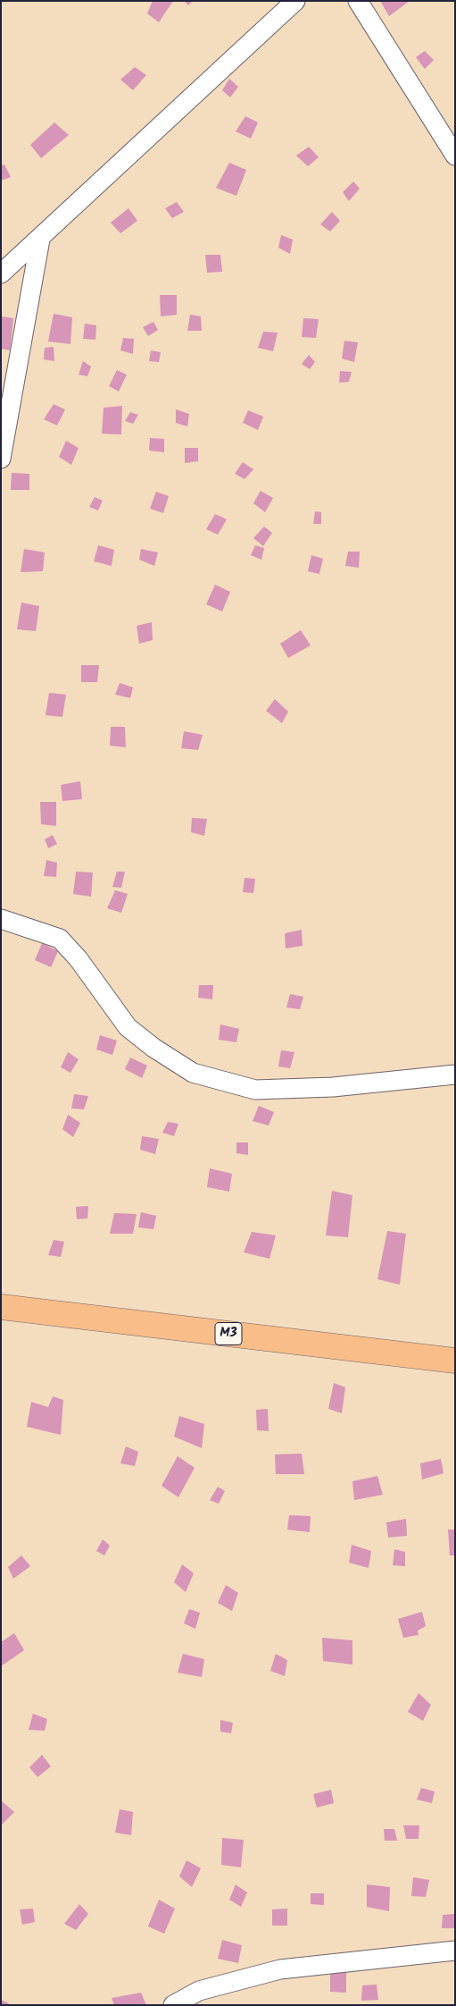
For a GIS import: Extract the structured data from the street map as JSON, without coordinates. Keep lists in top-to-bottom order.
{
  "streets": {
    "main road": ["M3"]
  }
}
